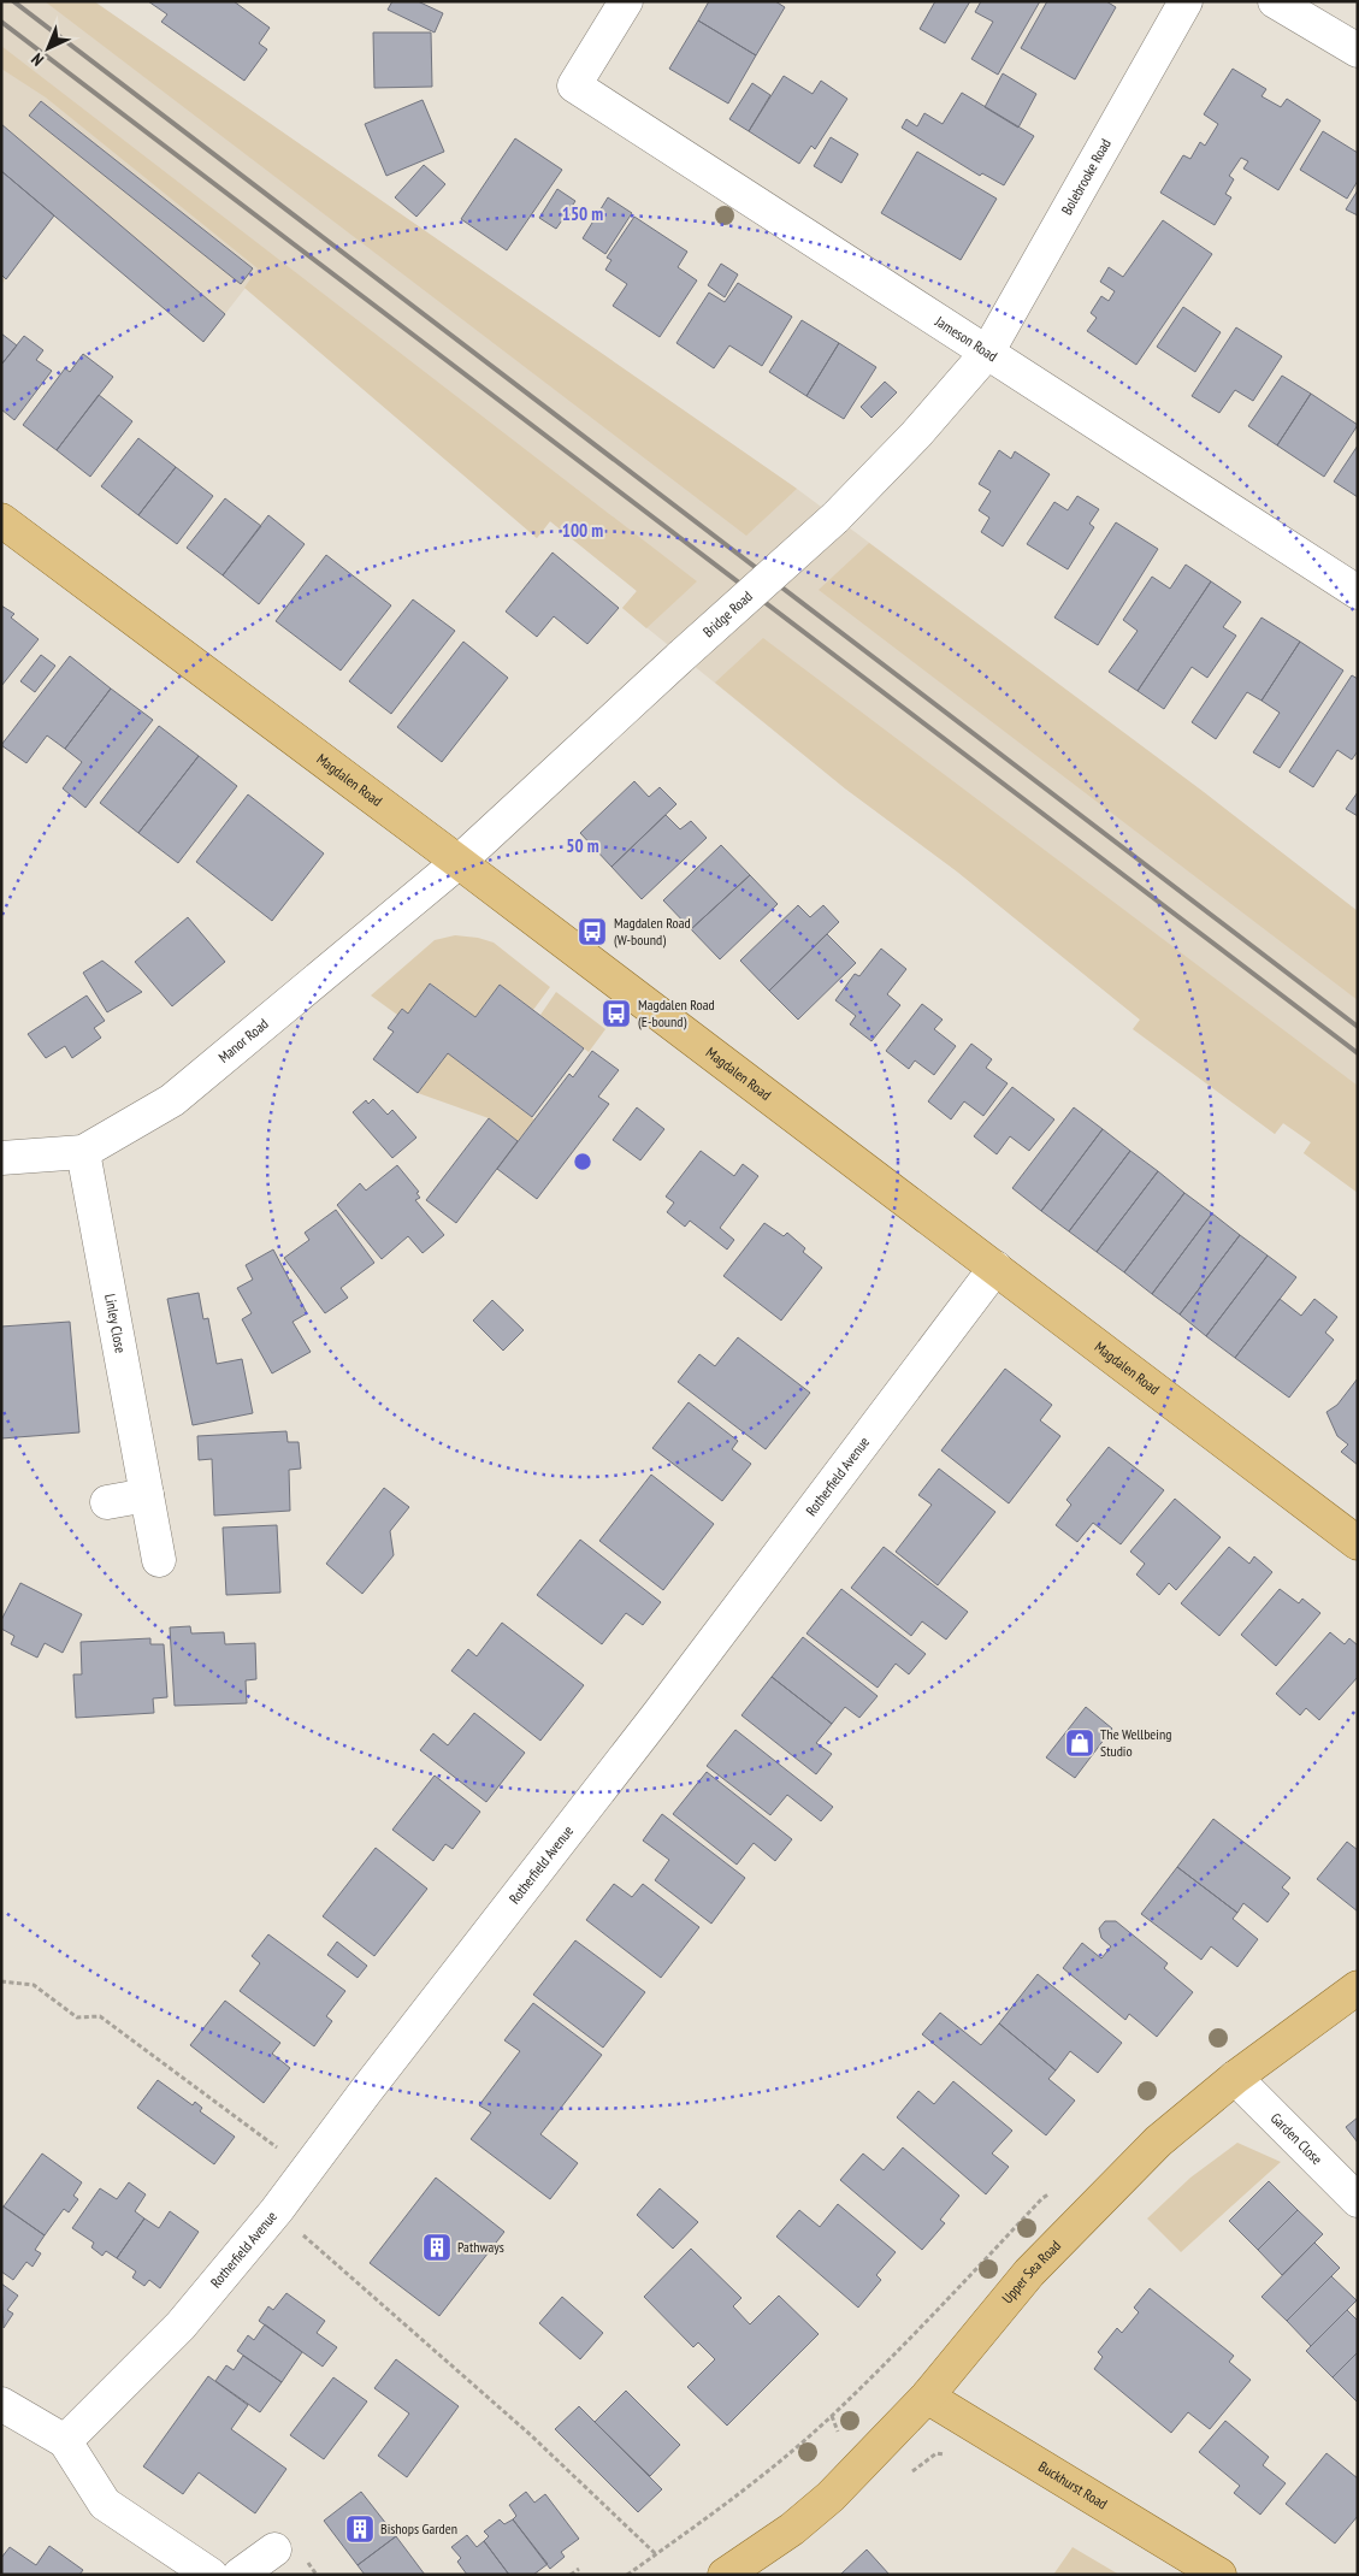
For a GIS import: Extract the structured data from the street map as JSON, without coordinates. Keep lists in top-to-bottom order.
{
  "streets": {
    "main road": ["Magdalen Road", "Upper Sea Road", "Buckhurst Road"],
    "street": [
      "Bolebrooke Road",
      "Jameson Road",
      "Bridge Road",
      "Manor Road",
      "Linley Close",
      "Rotherfield Avenue",
      "Garden Close"
    ]
  },
  "crossings": [
    ["Bolebrooke Road", "Jameson Road"],
    ["Bolebrooke Road", "Bridge Road"],
    ["Jameson Road", "Bridge Road"],
    ["Bridge Road", "Magdalen Road"],
    ["Bridge Road", "Manor Road"],
    ["Magdalen Road", "Manor Road"],
    ["Magdalen Road", "Rotherfield Avenue"],
    ["Manor Road", "Linley Close"],
    ["Garden Close", "Upper Sea Road"],
    ["Upper Sea Road", "Buckhurst Road"]
  ],
  "places": {
    "bus stop": ["Magdalen Road (W-bound)", "Magdalen Road (E-bound)"],
    "shop": ["The Wellbeing Studio"],
    "building": ["Pathways", "Bishops Garden"]
  },
  "north": "bottom left",
  "rings": ["150 m", "100 m", "50 m"]
}
